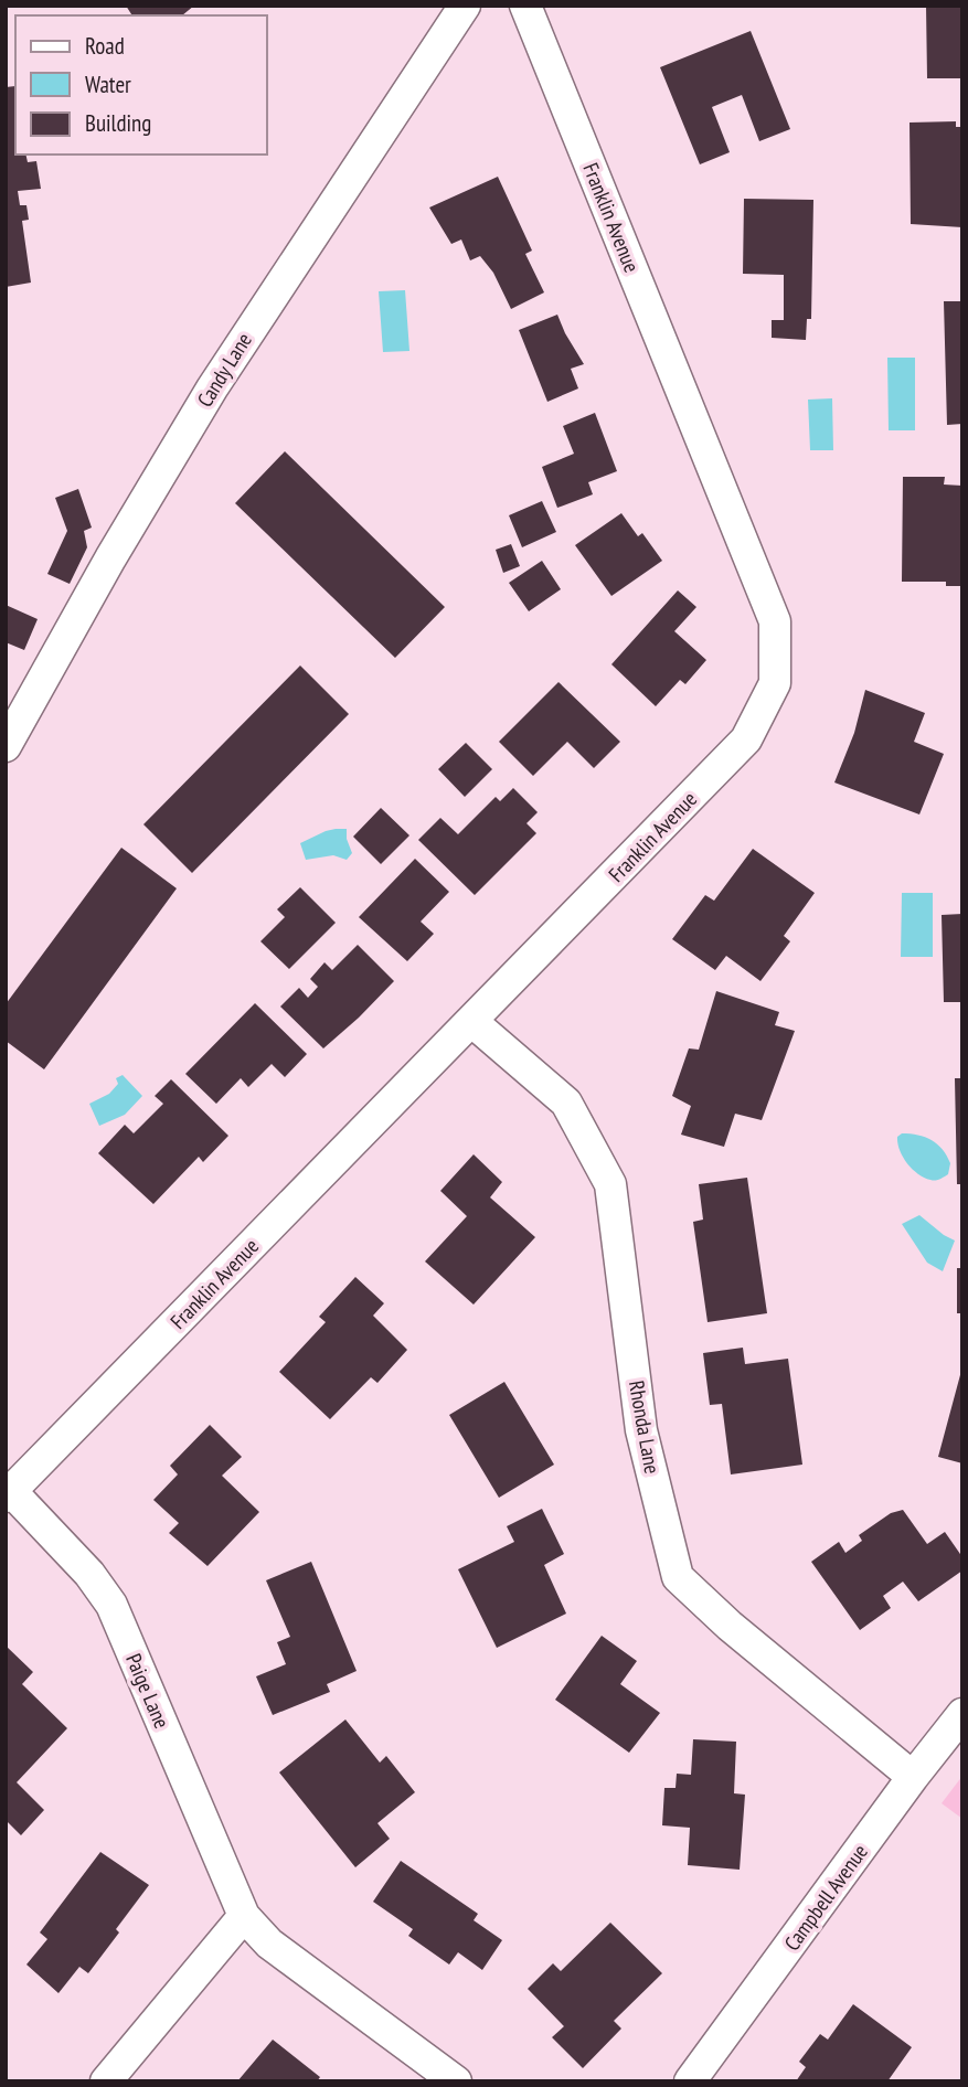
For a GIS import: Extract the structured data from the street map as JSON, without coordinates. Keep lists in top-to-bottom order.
{
  "streets": {
    "street": [
      "Franklin Avenue",
      "Candy Lane",
      "Rhonda Lane",
      "Paige Lane",
      "Campbell Avenue"
    ]
  },
  "crossings": [
    ["Franklin Avenue", "Rhonda Lane"],
    ["Franklin Avenue", "Paige Lane"],
    ["Rhonda Lane", "Campbell Avenue"]
  ],
  "legend": ["Road", "Water", "Building"]
}
